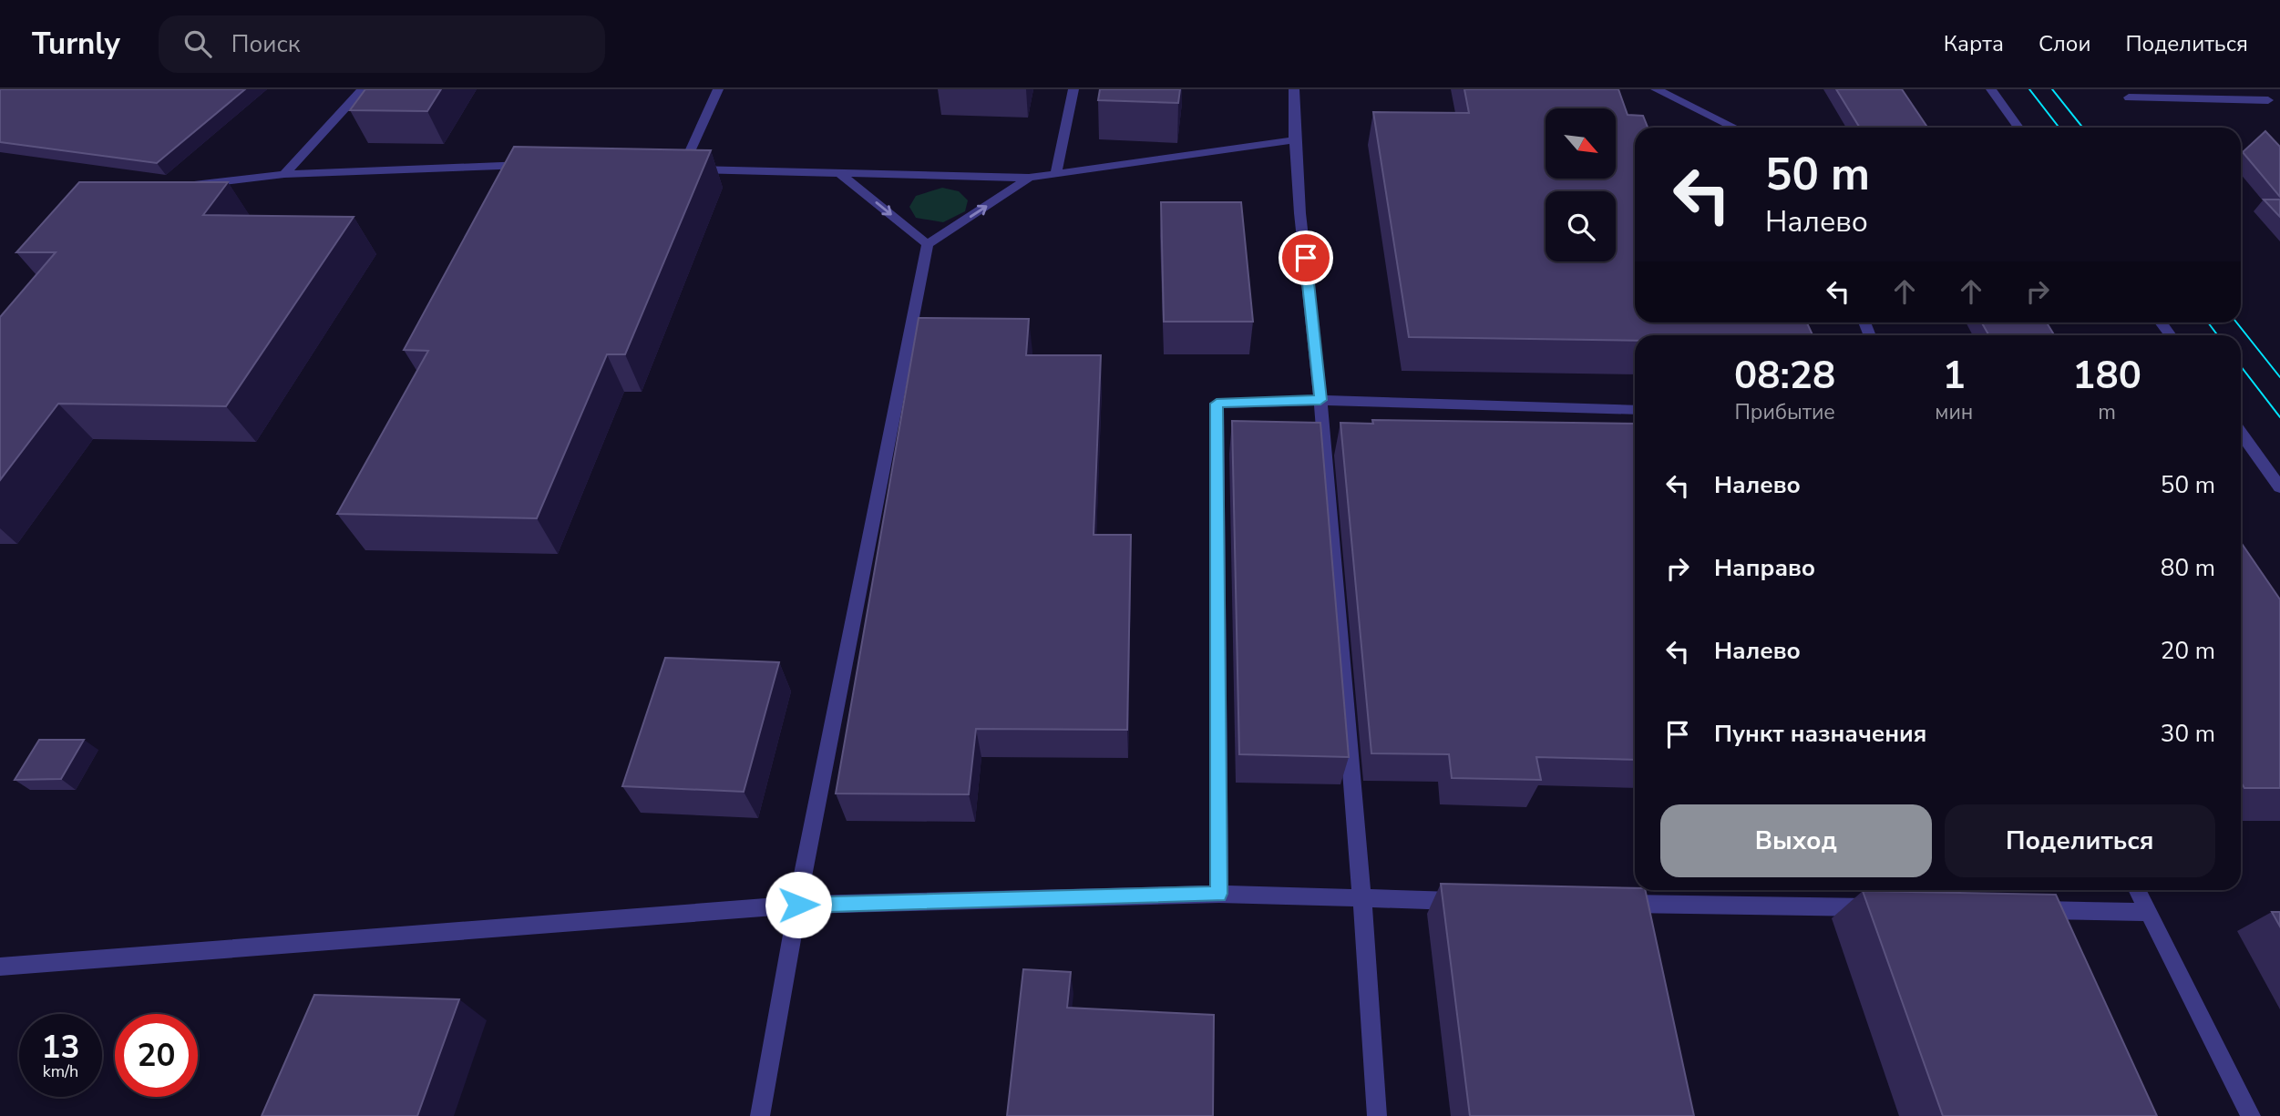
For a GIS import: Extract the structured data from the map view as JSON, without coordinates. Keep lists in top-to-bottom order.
{
  "north": "bottom right",
  "page": {
    "header": "Turnly",
    "search": "Поиск",
    "nav": ["Карта", "Слои", "Поделиться"],
    "turn": ["50 m", "Налево"],
    "eta": [
      "08:28",
      "Прибытие",
      "1",
      "мин",
      "180",
      "m"
    ],
    "list": [
      {
        "name": "Налево",
        "value": "50 m"
      },
      {
        "name": "Направо",
        "value": "80 m"
      },
      {
        "name": "Налево",
        "value": "20 m"
      },
      {
        "name": "Пункт назначения",
        "value": "30 m"
      }
    ],
    "buttons": ["Выход", "Поделиться"],
    "speed": "13 km/h",
    "limit": "20"
  }
}
